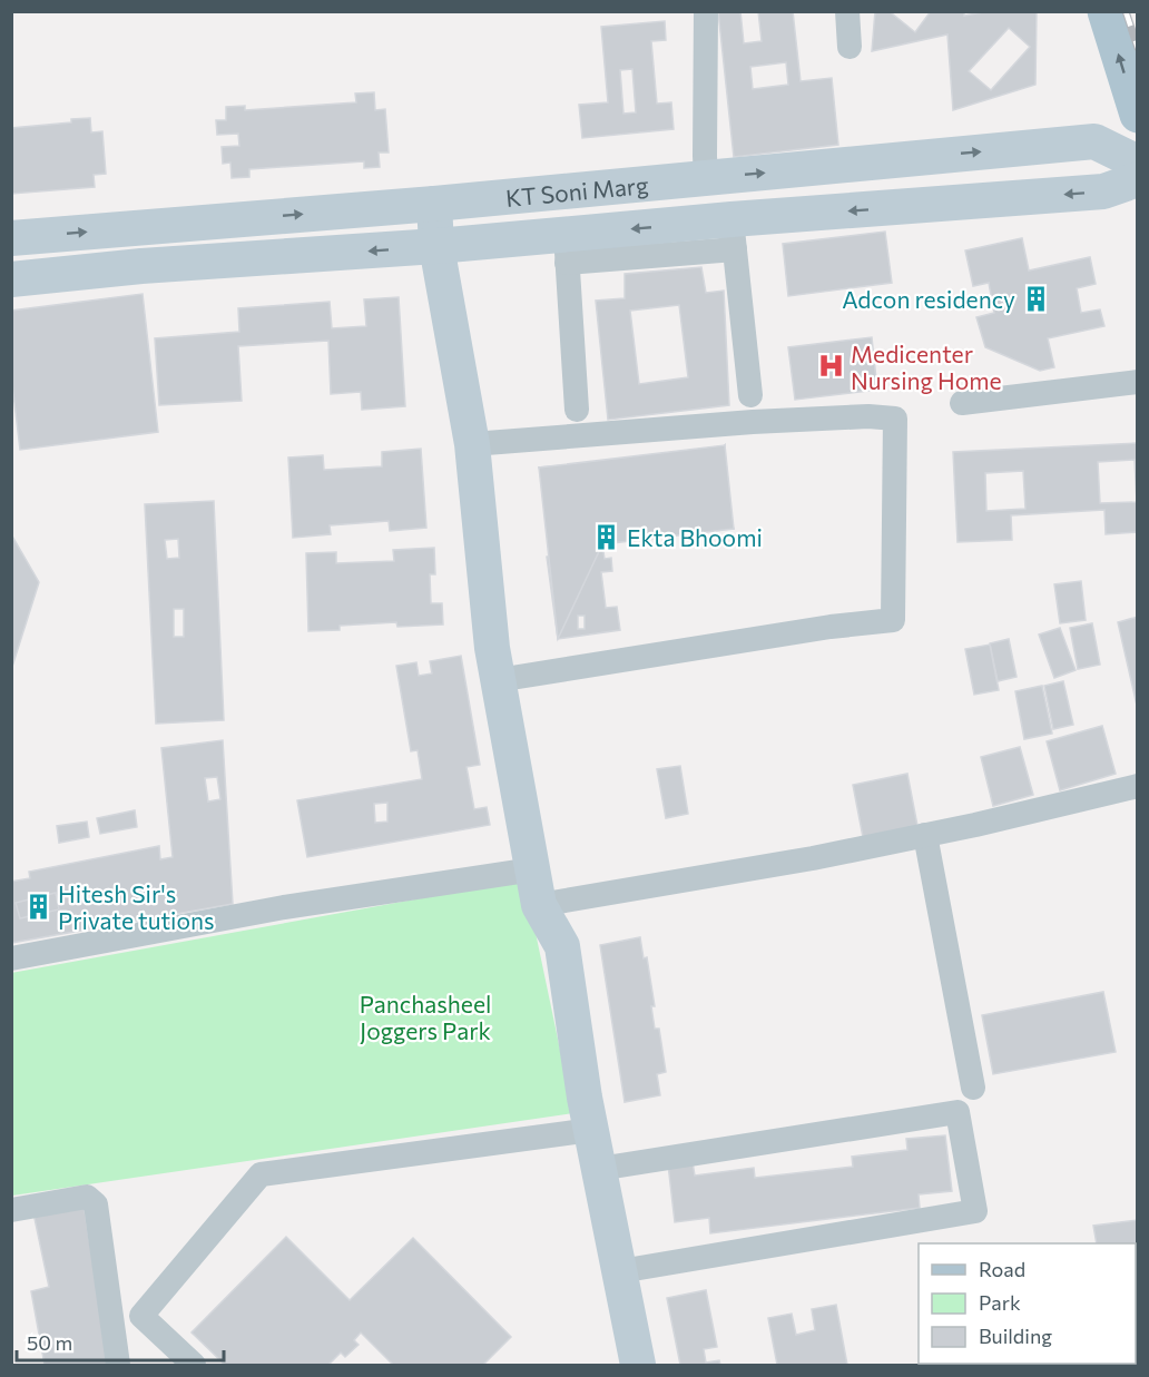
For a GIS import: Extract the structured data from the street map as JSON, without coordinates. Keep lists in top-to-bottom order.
{
  "streets": {
    "street": ["KT Soni Marg"]
  },
  "parks": ["Panchasheel Joggers Park"],
  "places": {
    "building": ["Adcon residency", "Ekta Bhoomi", "Hitesh Sir's Private tutions"],
    "hospital": ["Medicenter Nursing Home"]
  },
  "legend": ["Road", "Park", "Building"],
  "scale_bar": "50 m"
}
